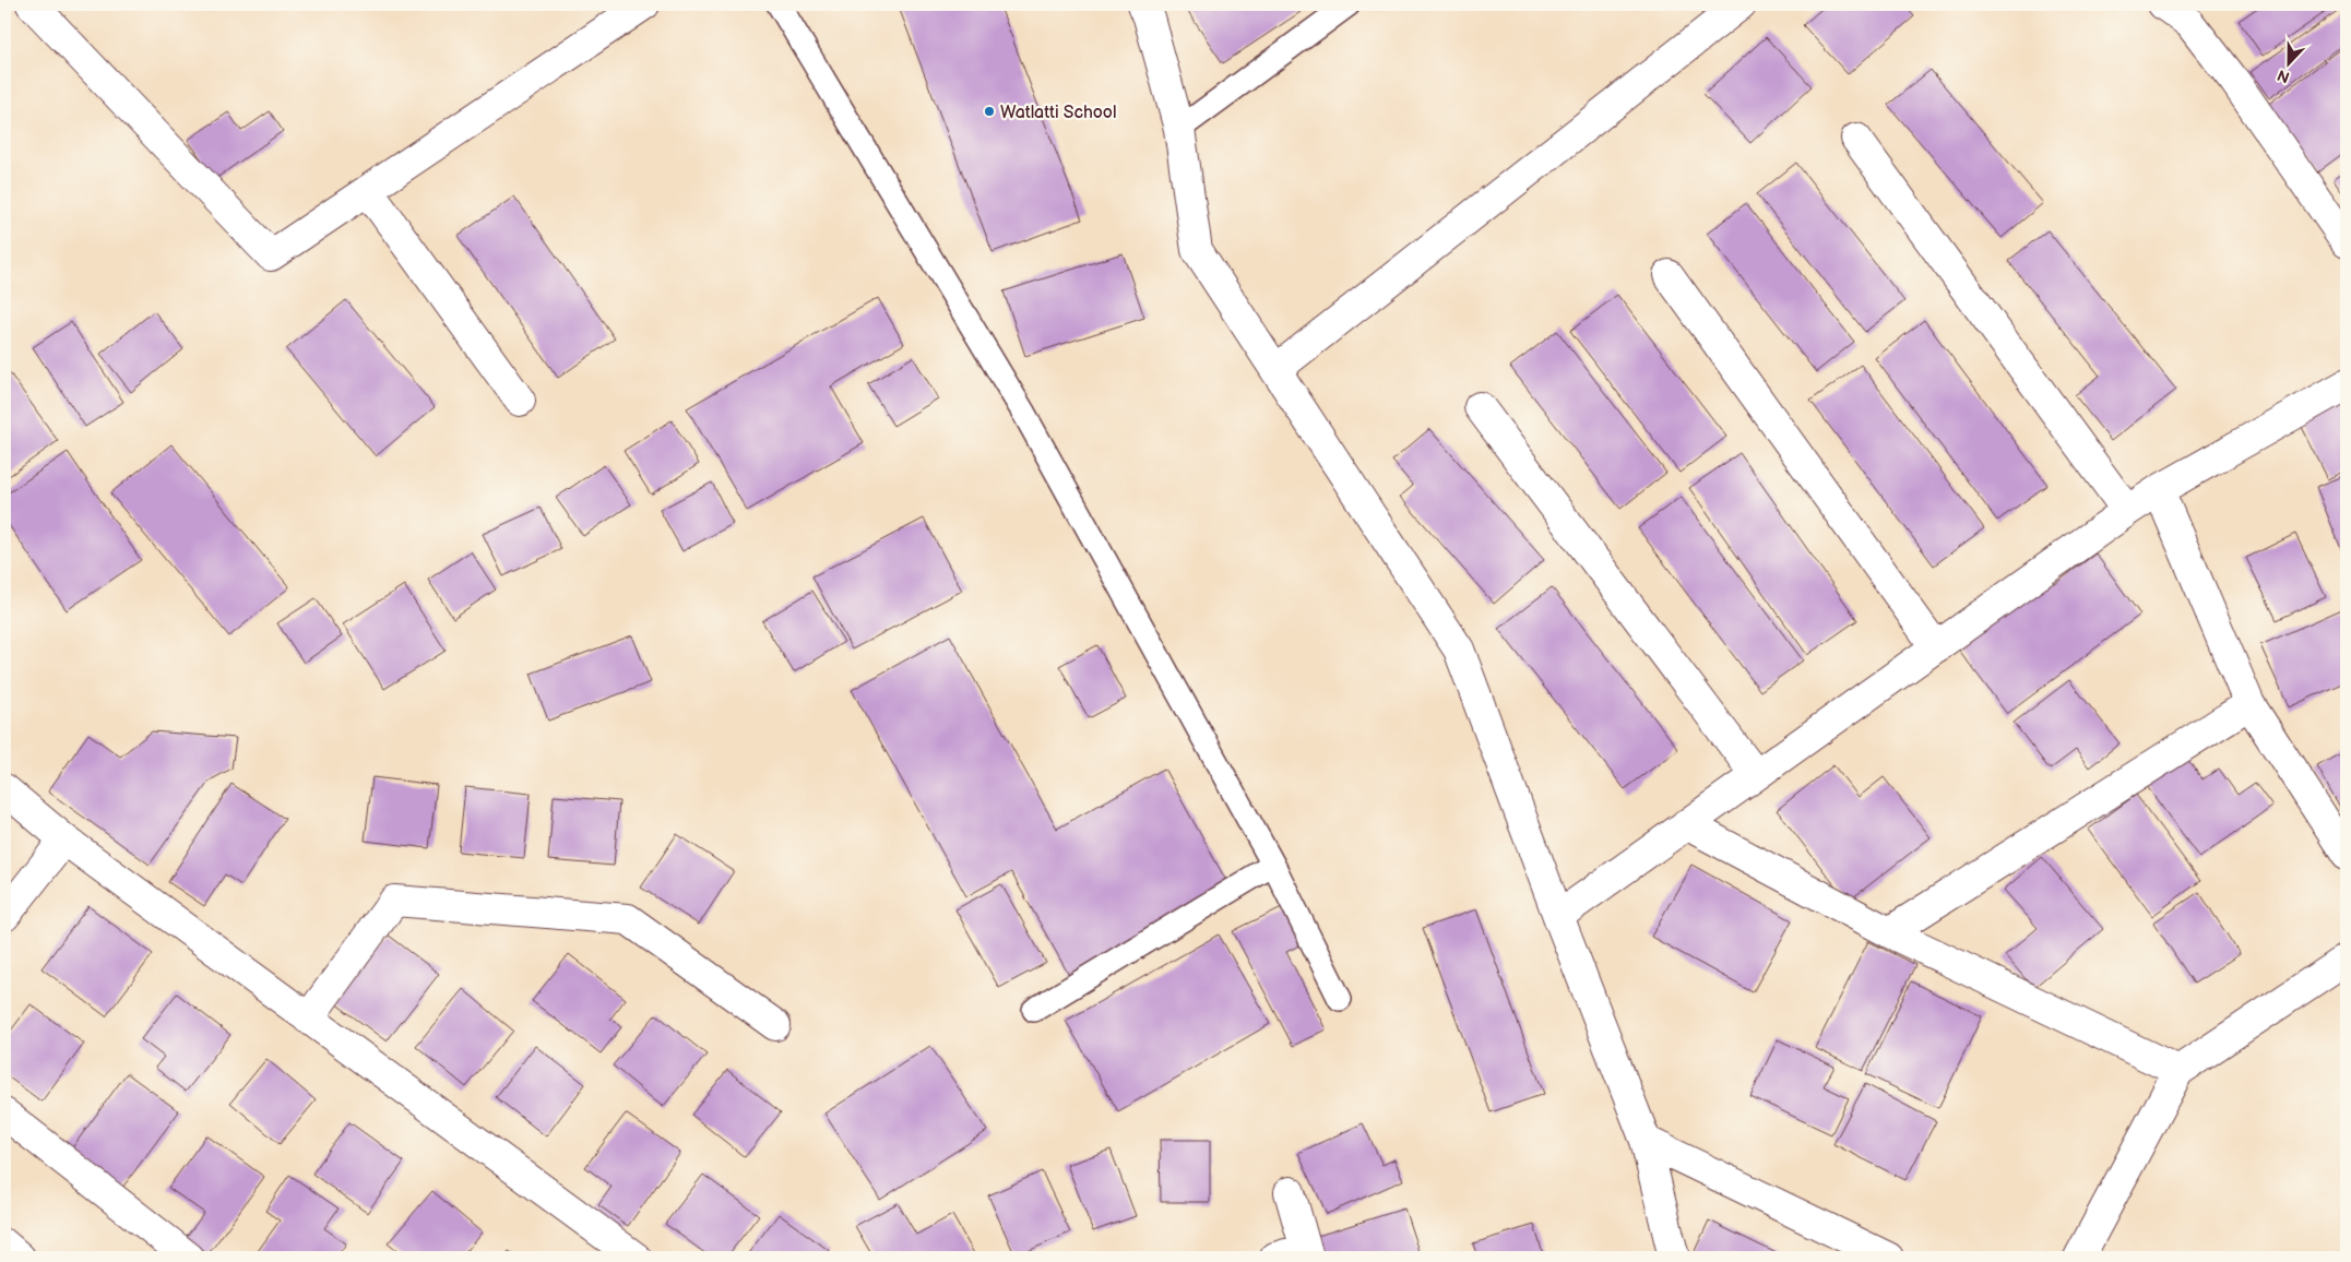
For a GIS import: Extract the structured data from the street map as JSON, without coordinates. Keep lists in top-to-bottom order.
{
  "places": ["Watlatti School"],
  "north": "bottom"
}
